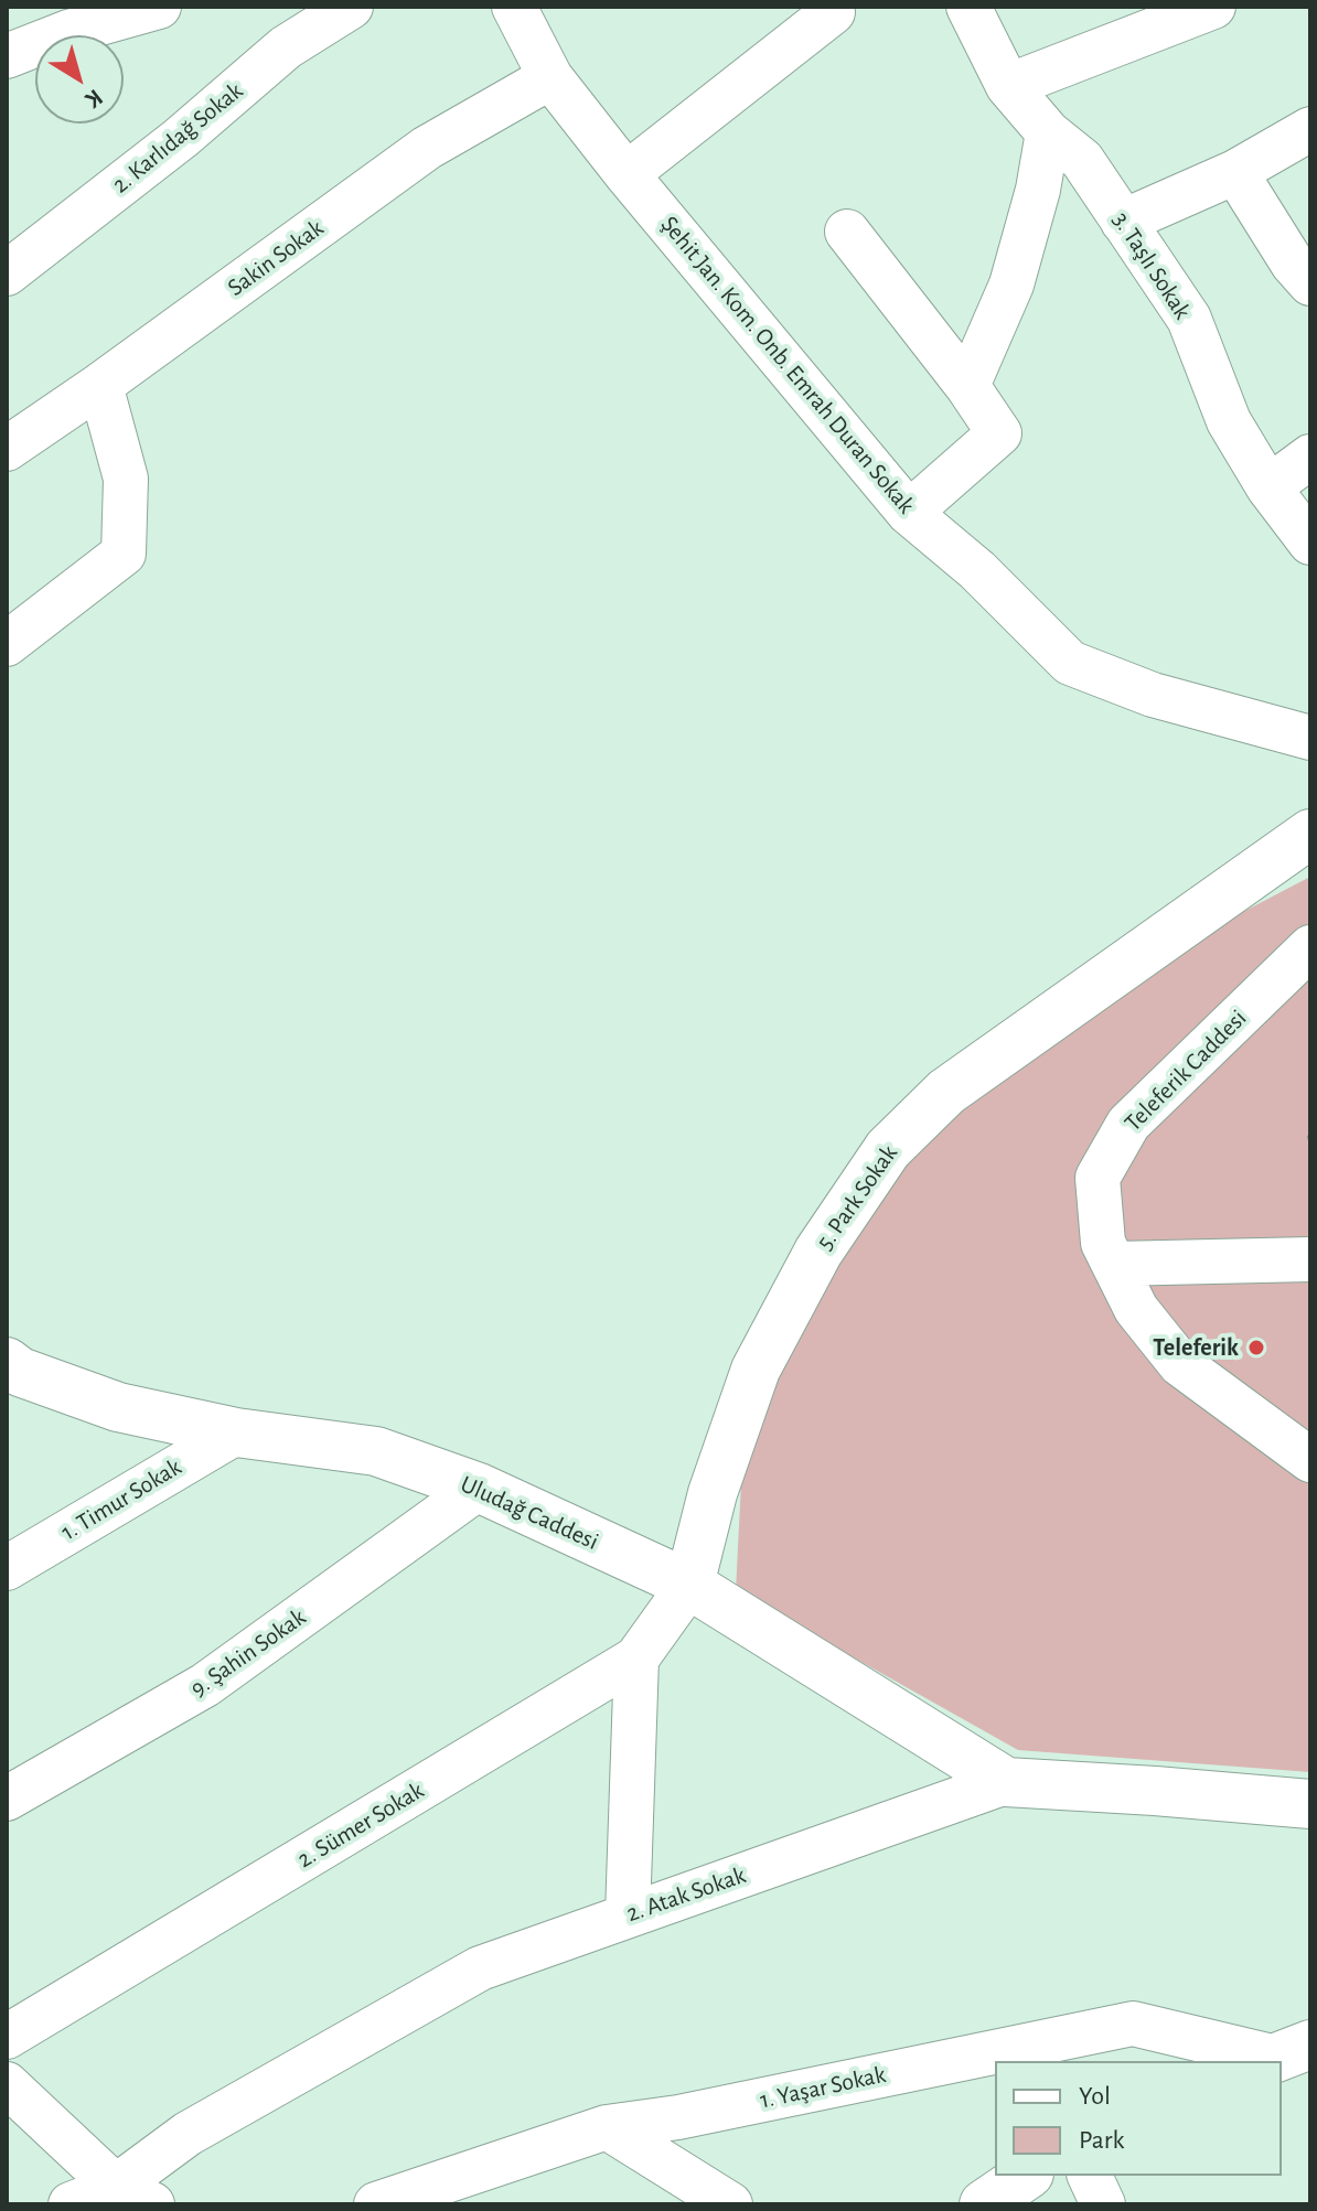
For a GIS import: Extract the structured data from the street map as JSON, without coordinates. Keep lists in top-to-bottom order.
{
  "streets": {
    "main road": ["5. Park Sokak", "Uludağ Caddesi", "2. Atak Sokak"],
    "street": [
      "2. Karlıdağ Sokak",
      "Sakin Sokak",
      "3. Taşlı Sokak",
      "Şehit Jan. Kom. Onb. Emrah Duran Sokak",
      "Teleferik Caddesi",
      "1. Timur Sokak",
      "9. Şahin Sokak",
      "2. Sümer Sokak",
      "1. Yaşar Sokak"
    ]
  },
  "crossings": [
    ["Sakin Sokak", "Şehit Jan. Kom. Onb. Emrah Duran Sokak"],
    ["5. Park Sokak", "Uludağ Caddesi"],
    ["5. Park Sokak", "2. Sümer Sokak"],
    ["1. Timur Sokak", "Uludağ Caddesi"],
    ["Uludağ Caddesi", "9. Şahin Sokak"],
    ["Uludağ Caddesi", "2. Sümer Sokak"],
    ["Uludağ Caddesi", "2. Atak Sokak"]
  ],
  "places": ["Teleferik"],
  "legend": ["Yol", "Park"],
  "north": "bottom right"
}
